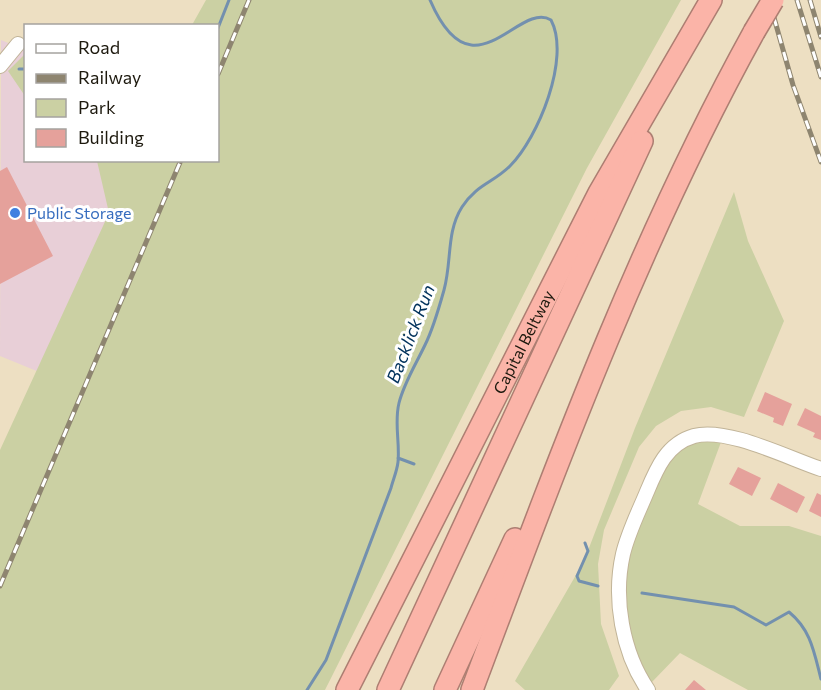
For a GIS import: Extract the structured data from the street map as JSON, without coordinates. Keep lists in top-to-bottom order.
{
  "streets": {
    "highway": ["Capital Beltway"]
  },
  "water": ["Backlick Run"],
  "places": ["Public Storage"],
  "legend": [
    "Road",
    "Railway",
    "Park",
    "Building"
  ]
}
